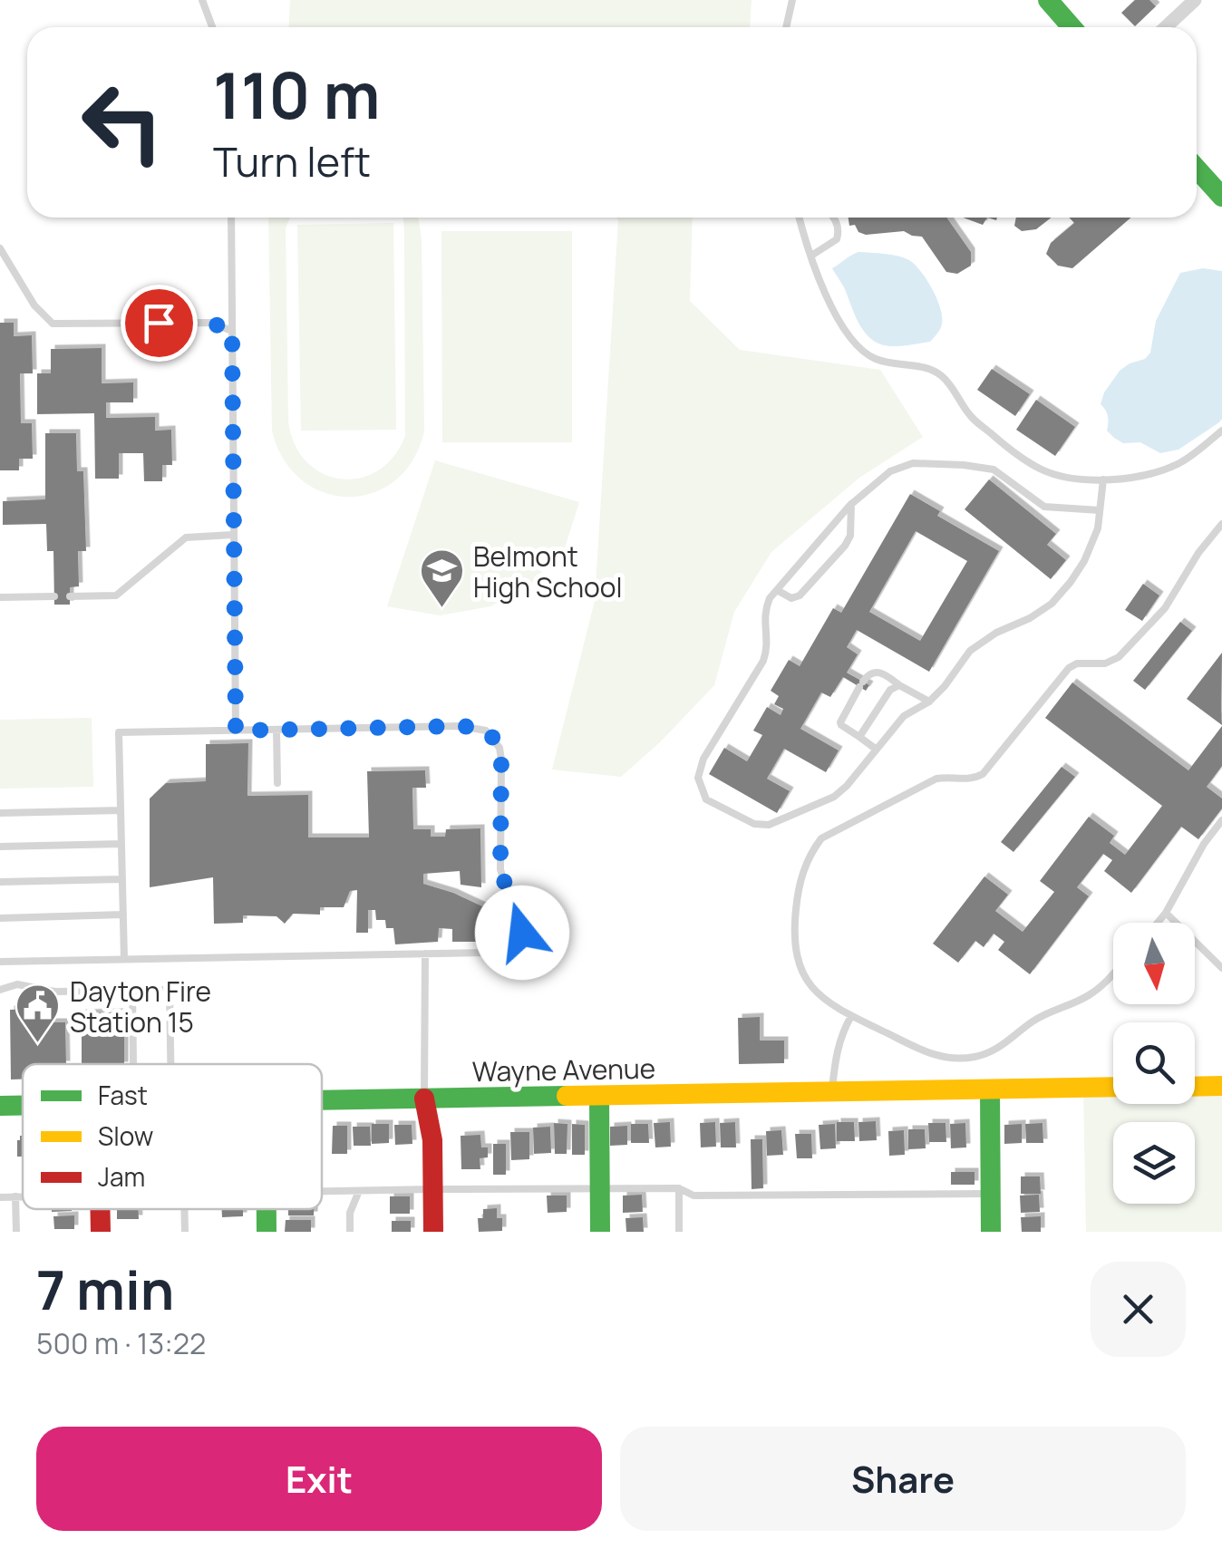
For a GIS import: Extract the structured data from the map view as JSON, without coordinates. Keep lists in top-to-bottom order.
{
  "streets": {
    "main road": ["Wayne Avenue"]
  },
  "places": {
    "school or university": ["Belmont High School"],
    "public building": ["Dayton Fire Station 15"]
  },
  "legend": ["Fast", "Slow", "Jam"],
  "north": "bottom",
  "page": {
    "turn": ["110 m", "Turn left"],
    "heading": ["7 min", "500 m · 13:22"],
    "buttons": ["Exit", "Share"]
  }
}
